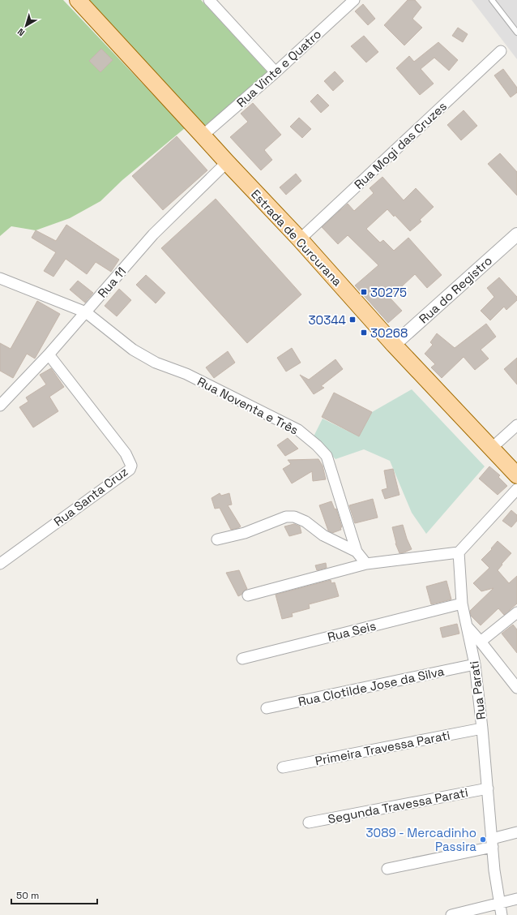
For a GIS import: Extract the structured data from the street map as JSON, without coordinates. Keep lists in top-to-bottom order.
{
  "streets": {
    "main road": ["Estrada de Curcurana"],
    "street": [
      "Rua Vinte e Quatro",
      "Rua Mogi das Cruzes",
      "Rua 11",
      "Rua do Registro",
      "Rua Noventa e Três",
      "Rua Santa Cruz",
      "Rua Seis",
      "Rua Clotilde Jose da Silva",
      "Rua Parati",
      "Primeira Travessa Parati",
      "Segunda Travessa Parati"
    ]
  },
  "crossings": [
    ["Rua Vinte e Quatro", "Estrada de Curcurana"],
    ["Rua Mogi das Cruzes", "Estrada de Curcurana"],
    ["Estrada de Curcurana", "Rua 11"],
    ["Estrada de Curcurana", "Rua do Registro"],
    ["Rua 11", "Rua Noventa e Três"],
    ["Rua 11", "Rua Santa Cruz"],
    ["Rua Seis", "Rua Parati"],
    ["Rua Clotilde Jose da Silva", "Rua Parati"],
    ["Rua Parati", "Primeira Travessa Parati"],
    ["Rua Parati", "Segunda Travessa Parati"]
  ],
  "places": {
    "transit": ["30275", "30344", "30268"],
    "other": ["3089 - Mercadinho Passira"]
  },
  "scale_bar": "50 m",
  "north": "bottom left"
}
